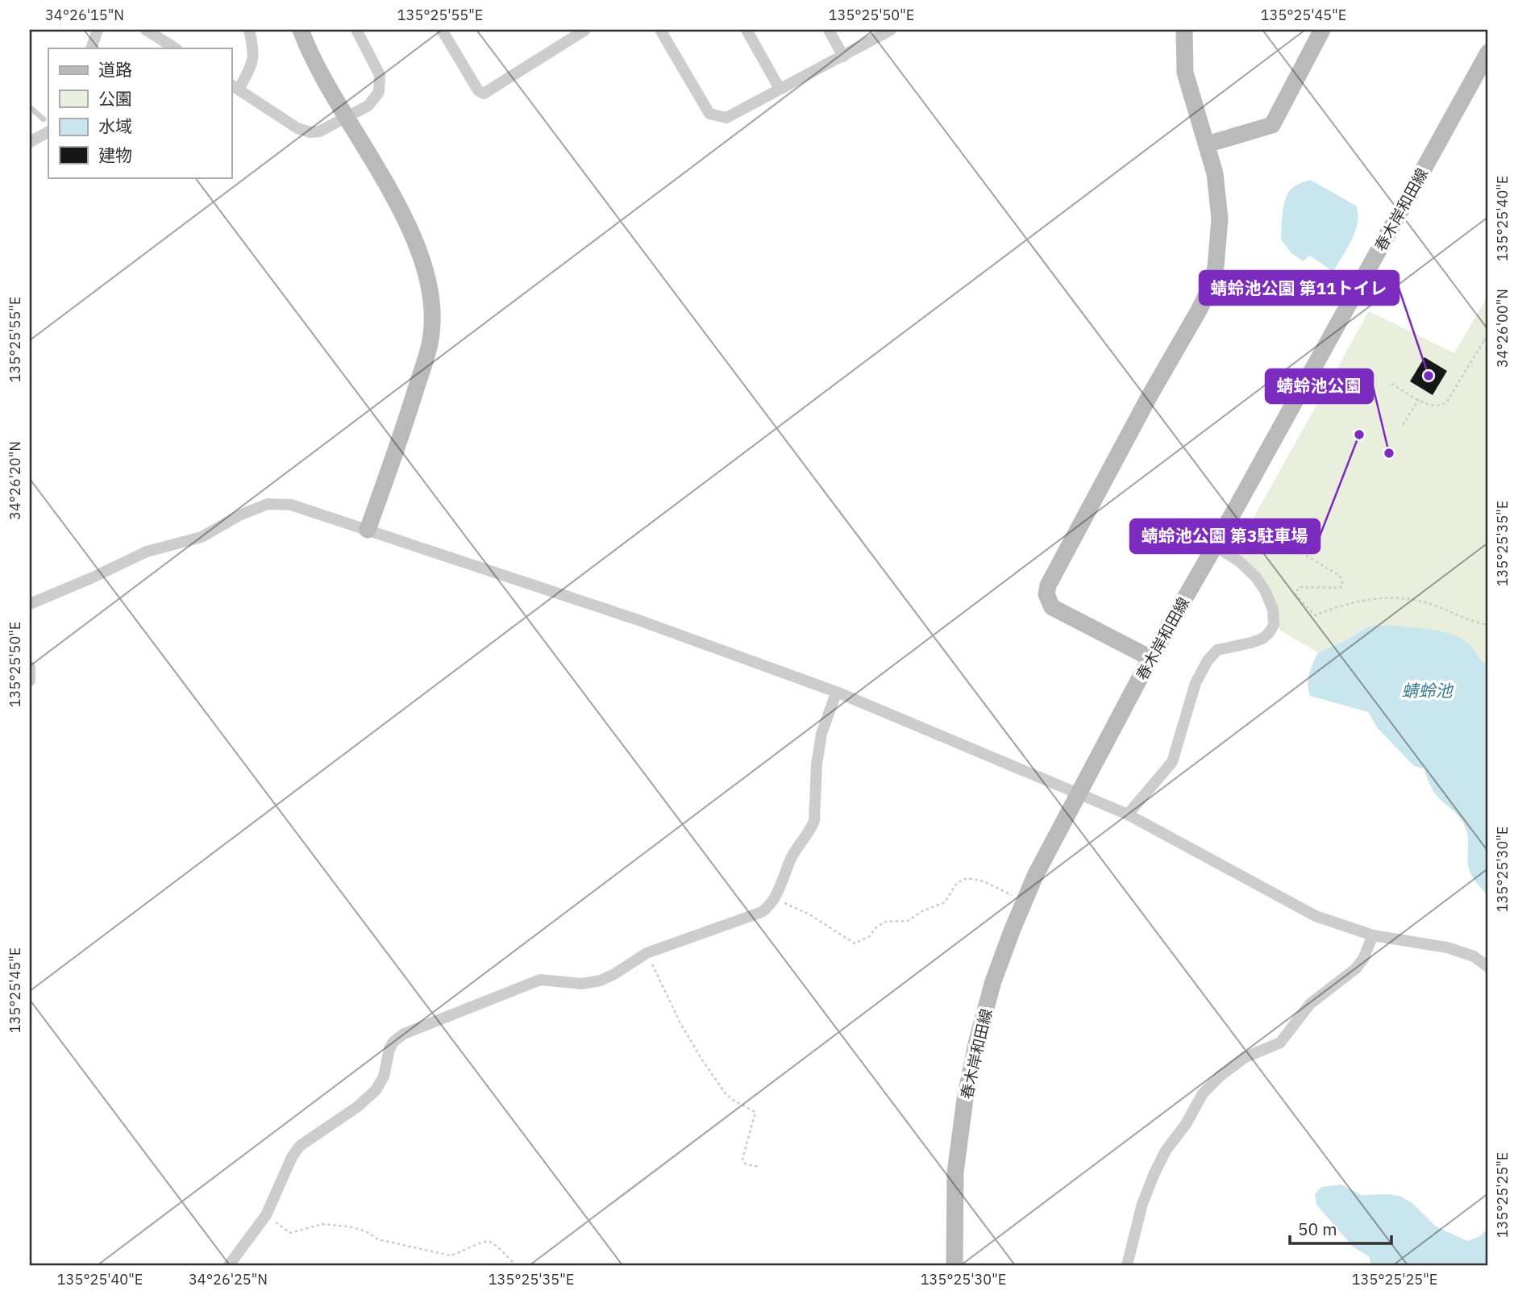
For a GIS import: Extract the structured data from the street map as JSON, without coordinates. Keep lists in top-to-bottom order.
{
  "streets": {
    "street": ["春木岸和田線"]
  },
  "water": ["蜻蛉池"],
  "places": ["蜻蛉池公園 第11トイレ", "蜻蛉池公園 第3駐車場", "蜻蛉池公園"],
  "legend": [
    "道路",
    "公園",
    "水域",
    "建物"
  ],
  "scale_bar": "50 m",
  "coordinates": [
    "34°26'15\"N",
    "135°25'55\"E",
    "135°25'50\"E",
    "135°25'45\"E",
    "135°25'40\"E",
    "34°26'00\"N",
    "34°26'20\"N",
    "135°25'35\"E",
    "135°25'30\"E",
    "135°25'25\"E",
    "34°26'25\"N"
  ]
}
